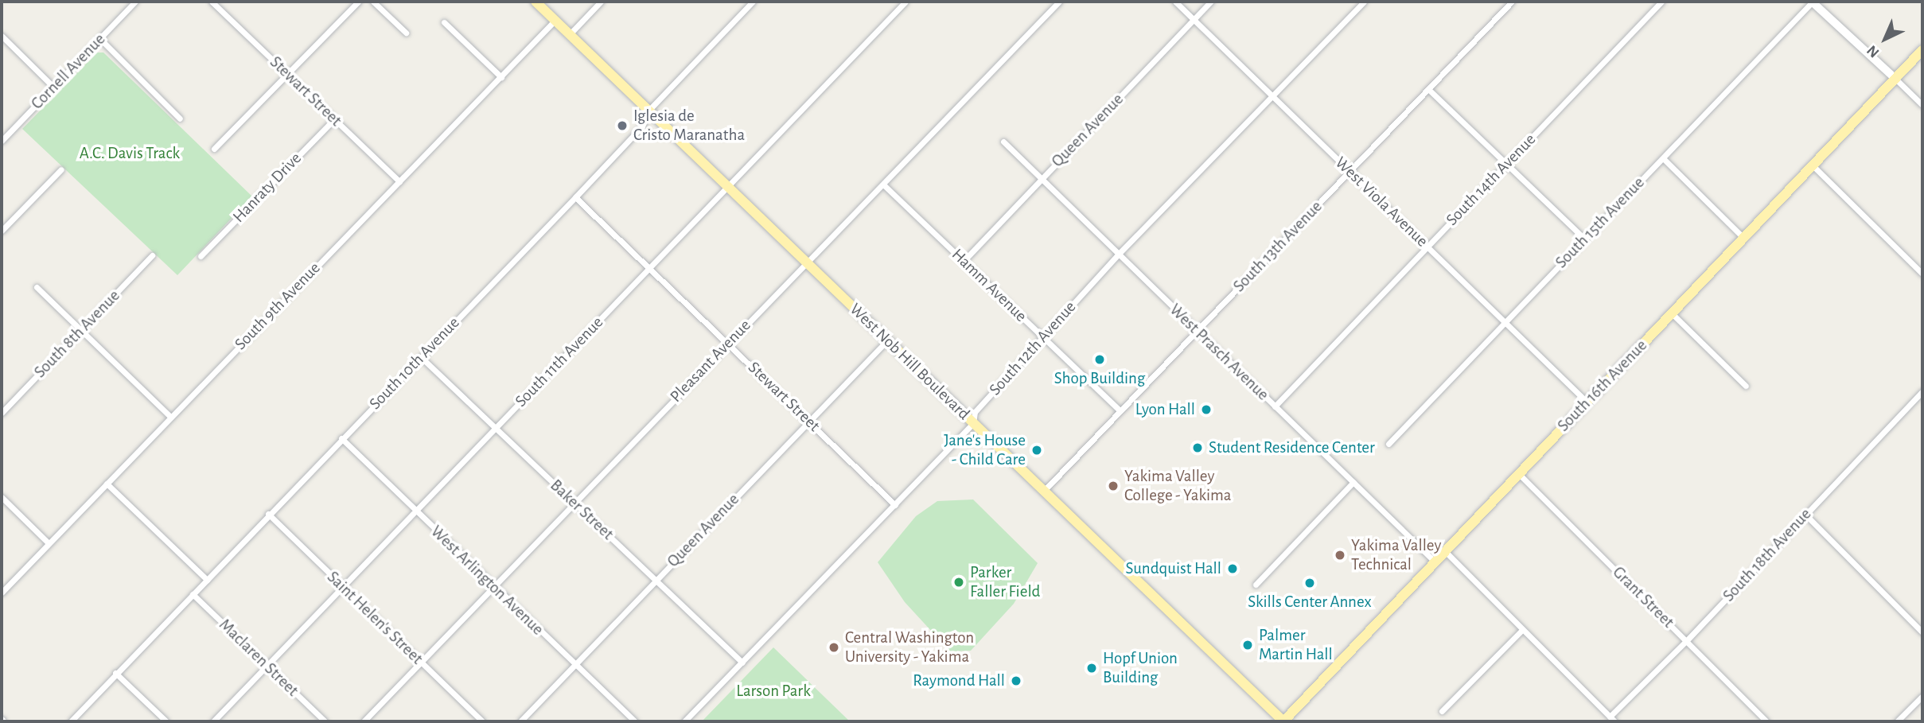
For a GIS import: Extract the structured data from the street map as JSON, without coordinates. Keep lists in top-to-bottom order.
{
  "streets": {
    "main road": ["West Nob Hill Boulevard", "South 16th Avenue"],
    "street": [
      "Cornell Avenue",
      "Stewart Street",
      "Queen Avenue",
      "South 14th Avenue",
      "Hanraty Drive",
      "West Viola Avenue",
      "South 15th Avenue",
      "South 13th Avenue",
      "Hamm Avenue",
      "South 9th Avenue",
      "South 8th Avenue",
      "South 12th Avenue",
      "West Prasch Avenue",
      "Pleasant Avenue",
      "South 11th Avenue",
      "South 10th Avenue",
      "Baker Street",
      "South 18th Avenue",
      "West Arlington Avenue",
      "Grant Street",
      "Saint Helen's Street",
      "Maclaren Street"
    ]
  },
  "crossings": [
    ["Stewart Street", "Queen Avenue"],
    ["Stewart Street", "Hanraty Drive"],
    ["Stewart Street", "South 9th Avenue"],
    ["Stewart Street", "South 12th Avenue"],
    ["Stewart Street", "Pleasant Avenue"],
    ["Stewart Street", "South 11th Avenue"],
    ["Stewart Street", "South 10th Avenue"],
    ["Queen Avenue", "West Viola Avenue"],
    ["Queen Avenue", "Hamm Avenue"],
    ["Queen Avenue", "West Prasch Avenue"],
    ["Queen Avenue", "West Nob Hill Boulevard"],
    ["Queen Avenue", "Baker Street"],
    ["Queen Avenue", "West Arlington Avenue"],
    ["South 14th Avenue", "West Viola Avenue"],
    ["South 14th Avenue", "West Prasch Avenue"],
    ["West Viola Avenue", "South 15th Avenue"],
    ["West Viola Avenue", "South 13th Avenue"],
    ["West Viola Avenue", "South 12th Avenue"],
    ["West Viola Avenue", "South 16th Avenue"],
    ["South 13th Avenue", "Hamm Avenue"],
    ["South 13th Avenue", "West Prasch Avenue"],
    ["South 13th Avenue", "West Nob Hill Boulevard"],
    ["Hamm Avenue", "South 12th Avenue"],
    ["Hamm Avenue", "Pleasant Avenue"],
    ["South 9th Avenue", "West Nob Hill Boulevard"],
    ["South 12th Avenue", "West Prasch Avenue"],
    ["South 12th Avenue", "West Nob Hill Boulevard"],
    ["South 12th Avenue", "Baker Street"],
    ["West Prasch Avenue", "South 16th Avenue"],
    ["Pleasant Avenue", "West Nob Hill Boulevard"],
    ["Pleasant Avenue", "Baker Street"],
    ["Pleasant Avenue", "West Arlington Avenue"],
    ["Pleasant Avenue", "Saint Helen's Street"],
    ["South 11th Avenue", "West Nob Hill Boulevard"],
    ["South 11th Avenue", "Baker Street"],
    ["South 11th Avenue", "West Arlington Avenue"],
    ["South 11th Avenue", "Saint Helen's Street"],
    ["South 11th Avenue", "Maclaren Street"],
    ["West Nob Hill Boulevard", "South 10th Avenue"],
    ["West Nob Hill Boulevard", "South 16th Avenue"],
    ["South 10th Avenue", "Baker Street"],
    ["South 10th Avenue", "West Arlington Avenue"],
    ["South 10th Avenue", "Saint Helen's Street"],
    ["South 10th Avenue", "Maclaren Street"],
    ["South 16th Avenue", "Grant Street"],
    ["South 18th Avenue", "Grant Street"]
  ],
  "parks": ["A.C. Davis Track", "Larson Park"],
  "places": [
    "Iglesia de Cristo Maranatha",
    "Shop Building",
    "Lyon Hall",
    "Student Residence Center",
    "Jane's House - Child Care",
    "Yakima Valley College - Yakima",
    "Yakima Valley Technical",
    "Sundquist Hall",
    "Parker Faller Field",
    "Skills Center Annex",
    "Palmer Martin Hall",
    "Central Washington University - Yakima",
    "Hopf Union Building",
    "Raymond Hall"
  ],
  "north": "bottom left"
}
